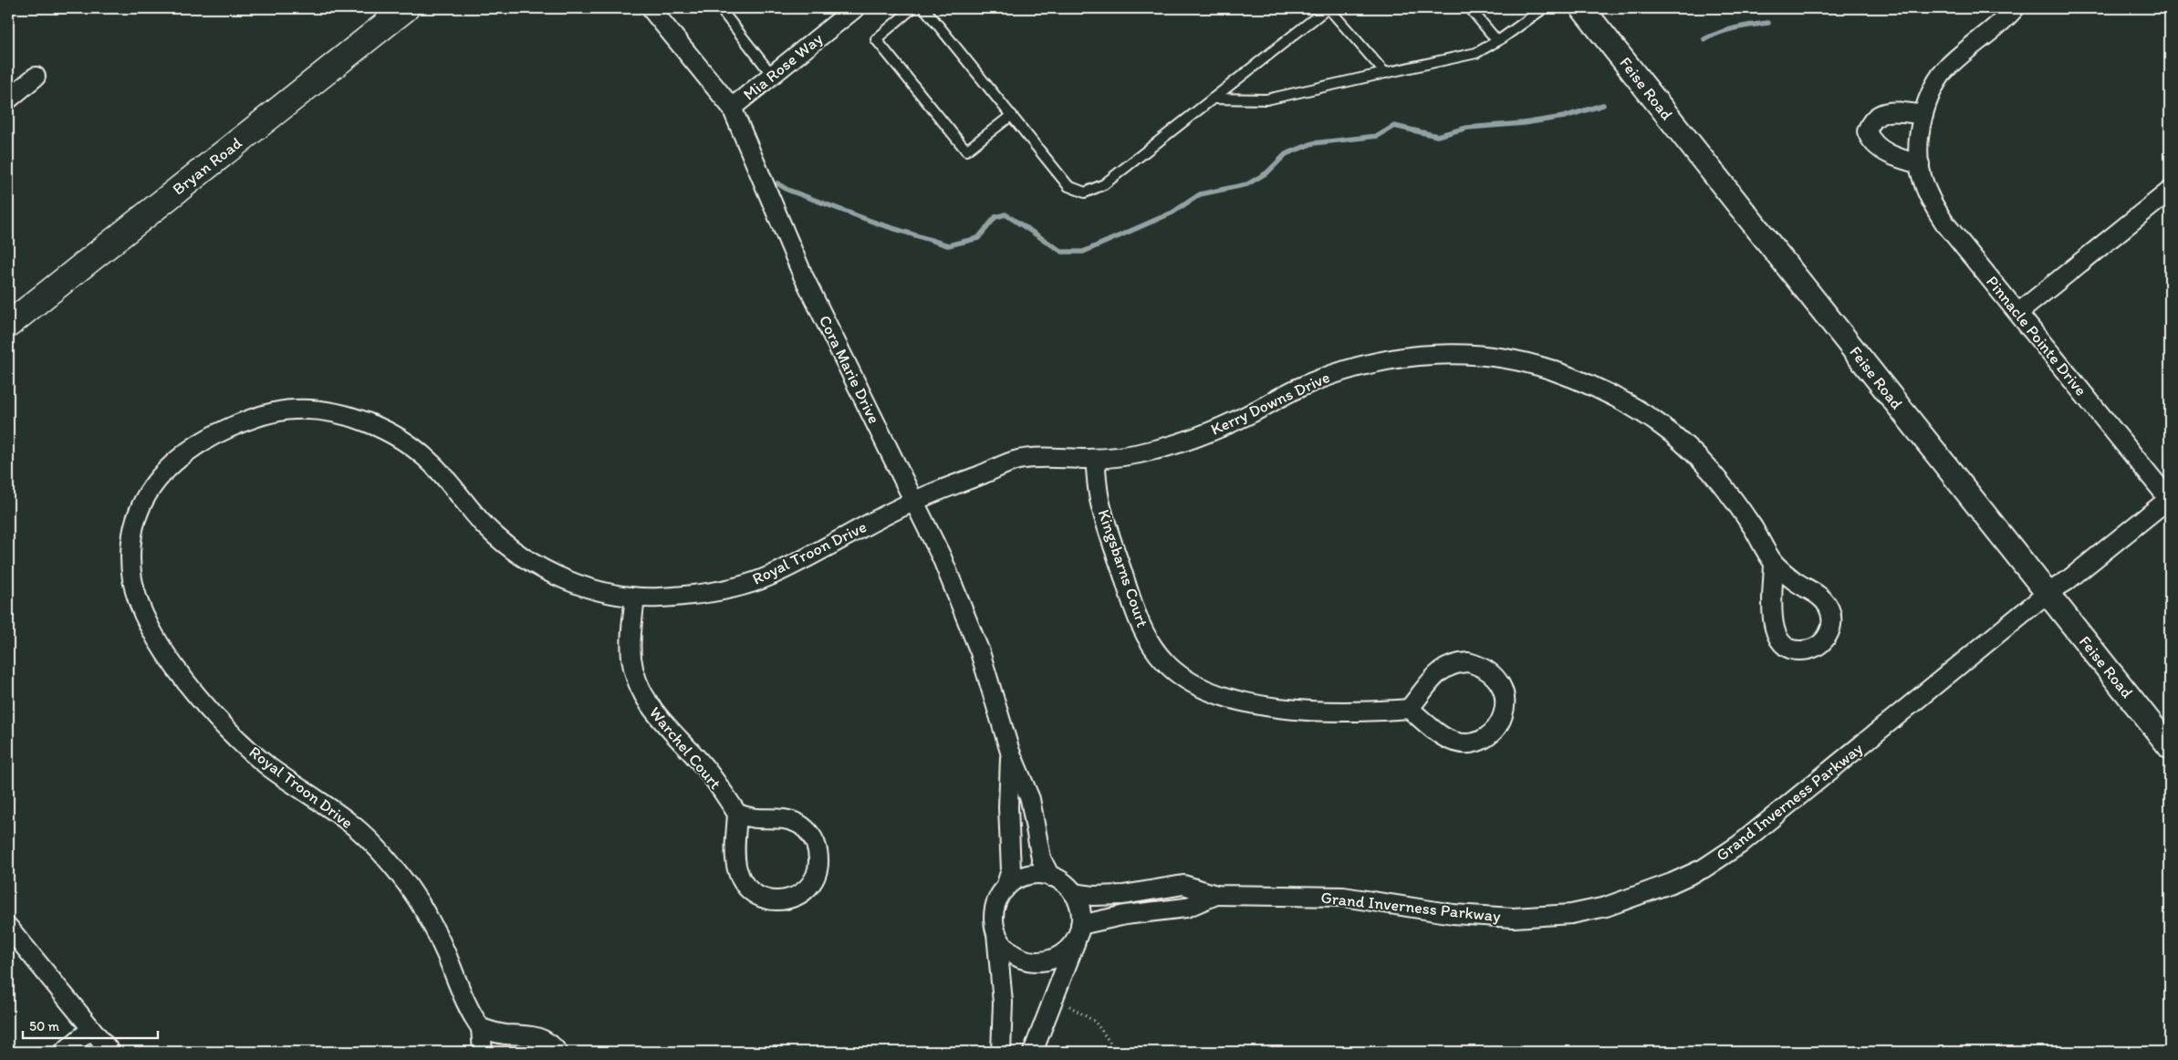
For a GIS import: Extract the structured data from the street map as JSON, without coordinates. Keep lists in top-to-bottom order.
{
  "streets": {
    "main road": ["Bryan Road"],
    "street": [
      "Mia Rose Way",
      "Feise Road",
      "Pinnacle Pointe Drive",
      "Cora Marie Drive",
      "Kerry Downs Drive",
      "Royal Troon Drive",
      "Kingsbarns Court",
      "Warchel Court",
      "Grand Inverness Parkway"
    ]
  },
  "crossings": [
    ["Mia Rose Way", "Cora Marie Drive"],
    ["Feise Road", "Grand Inverness Parkway"],
    ["Pinnacle Pointe Drive", "Grand Inverness Parkway"],
    ["Cora Marie Drive", "Kerry Downs Drive"],
    ["Cora Marie Drive", "Royal Troon Drive"],
    ["Cora Marie Drive", "Grand Inverness Parkway"],
    ["Kerry Downs Drive", "Royal Troon Drive"],
    ["Kerry Downs Drive", "Kingsbarns Court"],
    ["Royal Troon Drive", "Warchel Court"]
  ],
  "scale_bar": "50 m"
}
